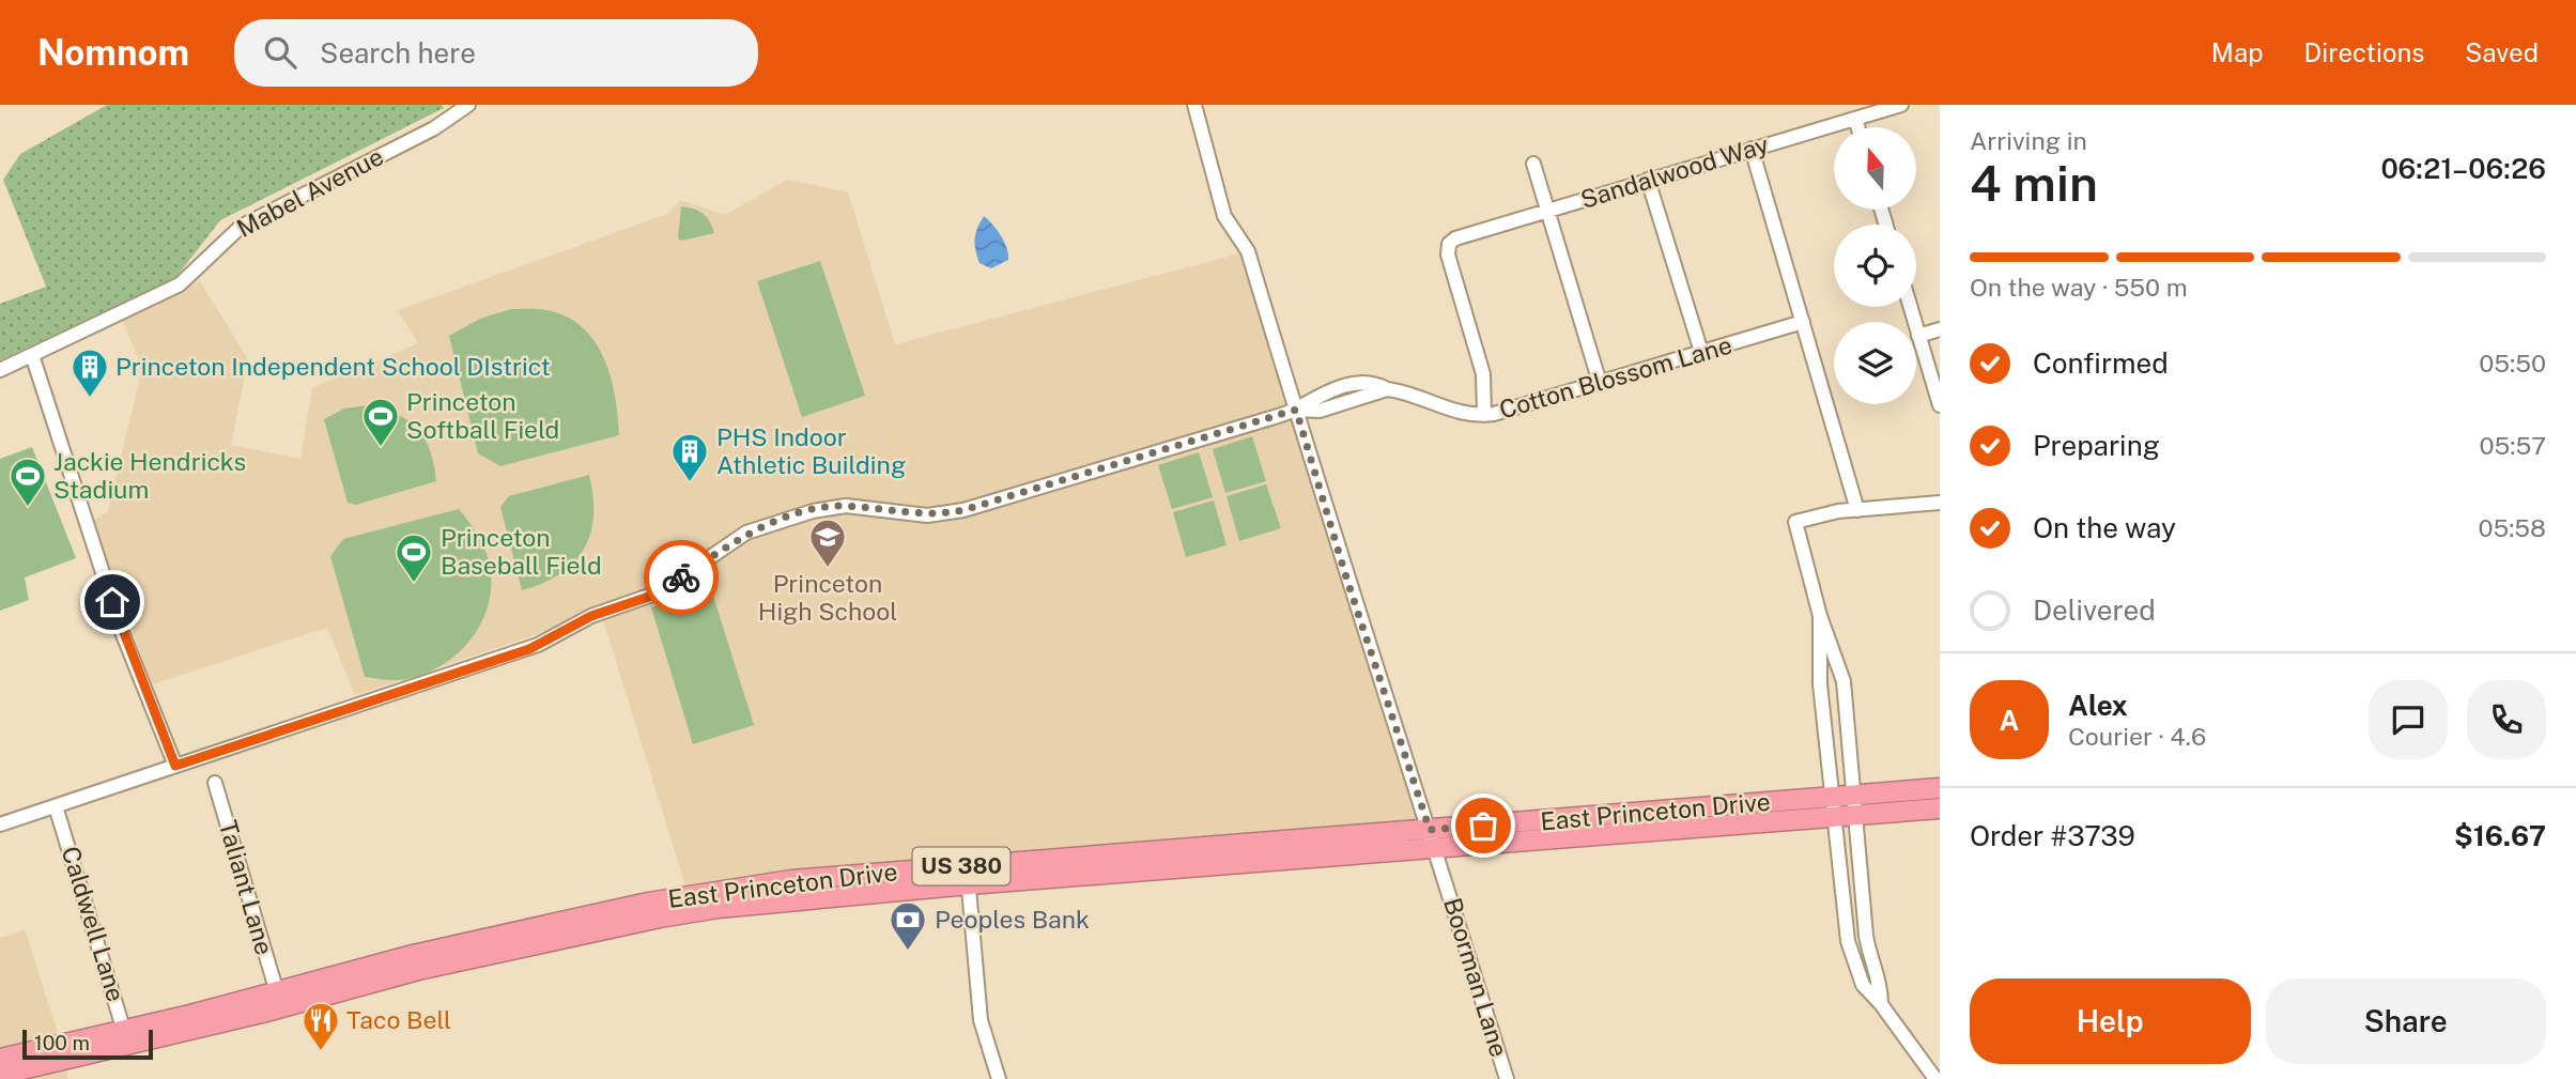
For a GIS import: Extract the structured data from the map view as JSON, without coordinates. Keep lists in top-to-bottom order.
{
  "streets": {
    "highway": ["East Princeton Drive", "US 380"],
    "street": [
      "Sandalwood Way",
      "Mabel Avenue",
      "Cotton Blossom Lane",
      "Taliant Lane",
      "Caldwell Lane",
      "Boorman Lane"
    ]
  },
  "crossings": [
    ["Sandalwood Way", "Cotton Blossom Lane"],
    ["Cotton Blossom Lane", "Caldwell Lane"],
    ["Cotton Blossom Lane", "Boorman Lane"],
    ["East Princeton Drive", "Taliant Lane"],
    ["East Princeton Drive", "Caldwell Lane"],
    ["East Princeton Drive", "Boorman Lane"]
  ],
  "places": {
    "building": ["Princeton Independent School DIstrict", "PHS Indoor Athletic Building"],
    "sports": ["Princeton Softball Field", "Jackie Hendricks Stadium", "Princeton Baseball Field"],
    "school or university": ["Princeton High School"],
    "bank": ["Peoples Bank"],
    "restaurant": ["Taco Bell"]
  },
  "scale_bar": "100 m",
  "north": "top",
  "page": {
    "header": "Nomnom",
    "search": "Search here",
    "nav": ["Map", "Directions", "Saved"],
    "heading": ["4 min", "Arriving in", "06:21–06:26"],
    "panel": [
      "Alex",
      "Courier · 4.6",
      "Order #3739",
      "$16.67"
    ],
    "bar": "On the way · 550 m",
    "list": [
      ["Confirmed", "05:50"],
      ["Preparing", "05:57"],
      ["On the way", "05:58"],
      "Delivered"
    ],
    "round": "A",
    "buttons": ["Help", "Share"],
    "scale": "100 m"
  }
}
